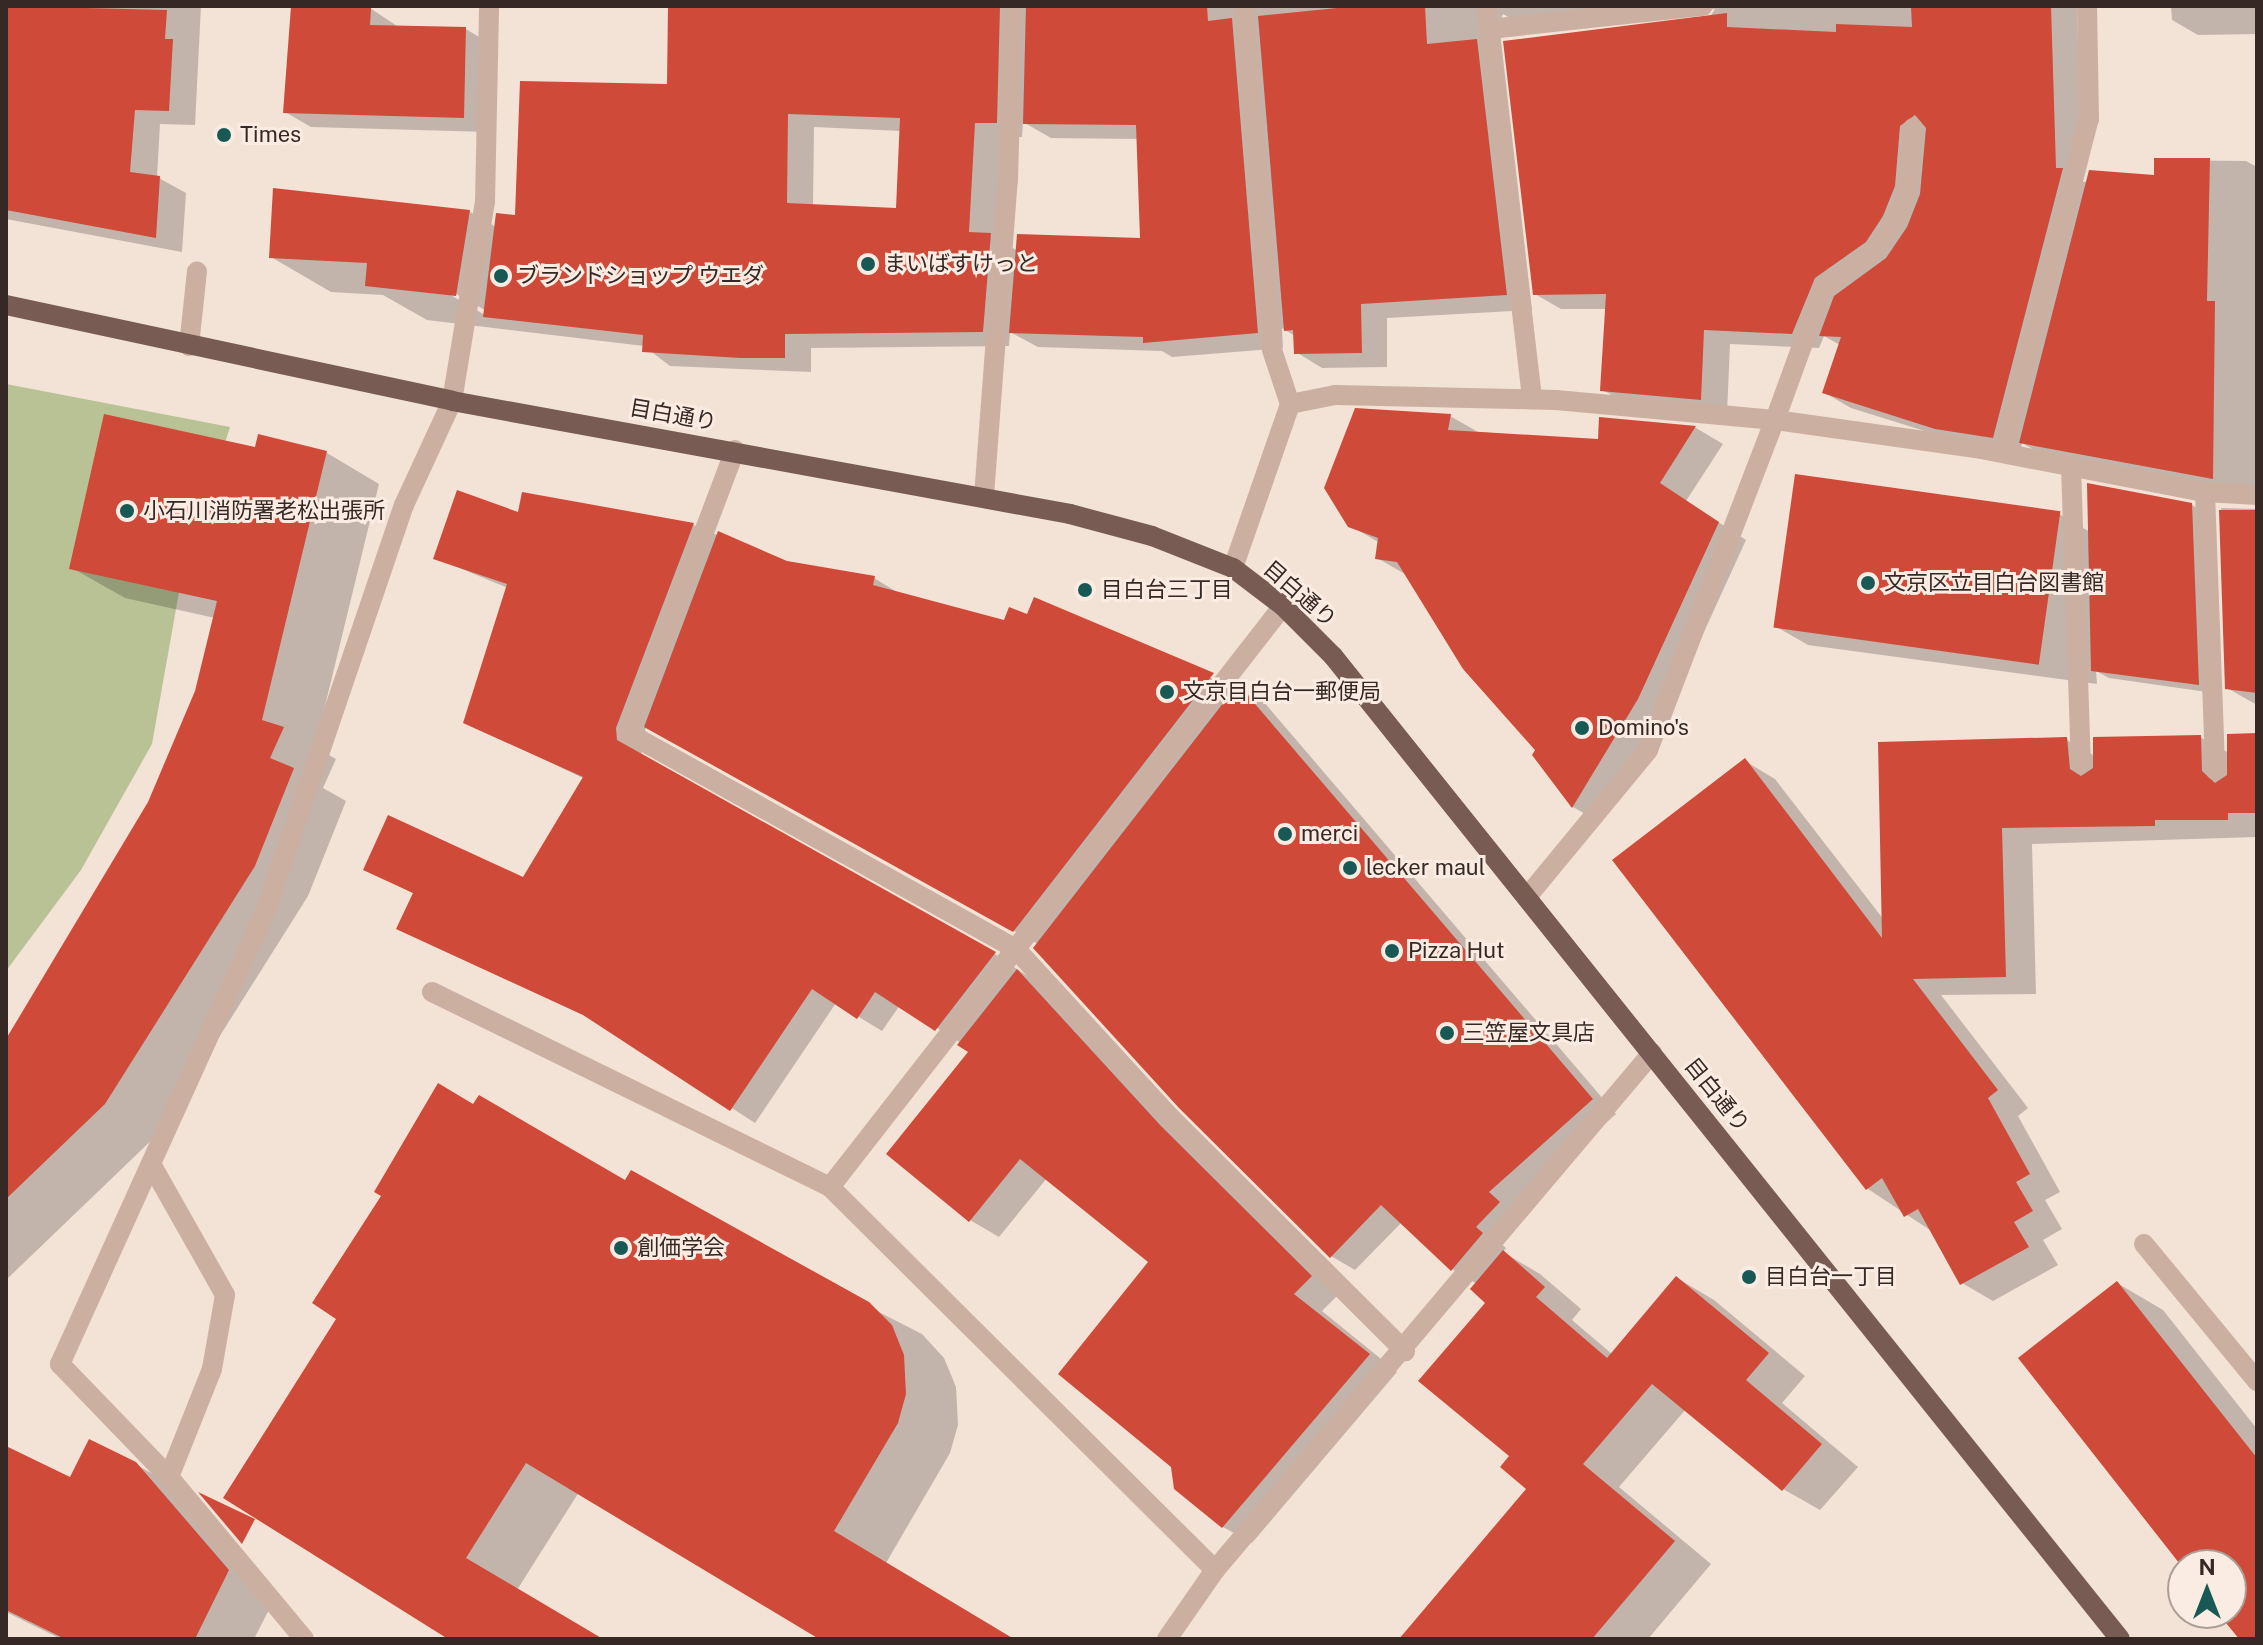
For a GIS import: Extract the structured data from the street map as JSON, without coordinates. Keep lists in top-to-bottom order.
{
  "streets": {
    "main road": ["目白通り"]
  },
  "places": [
    "Times",
    "まいばすけっと",
    "ブランドショップ ウエダ",
    "小石川消防署老松出張所",
    "文京区立目白台図書館",
    "目白台三丁目",
    "文京目白台一郵便局",
    "Domino's",
    "merci",
    "lecker maul",
    "Pizza Hut",
    "三笠屋文具店",
    "創価学会",
    "目白台一丁目"
  ],
  "north": "top"
}
